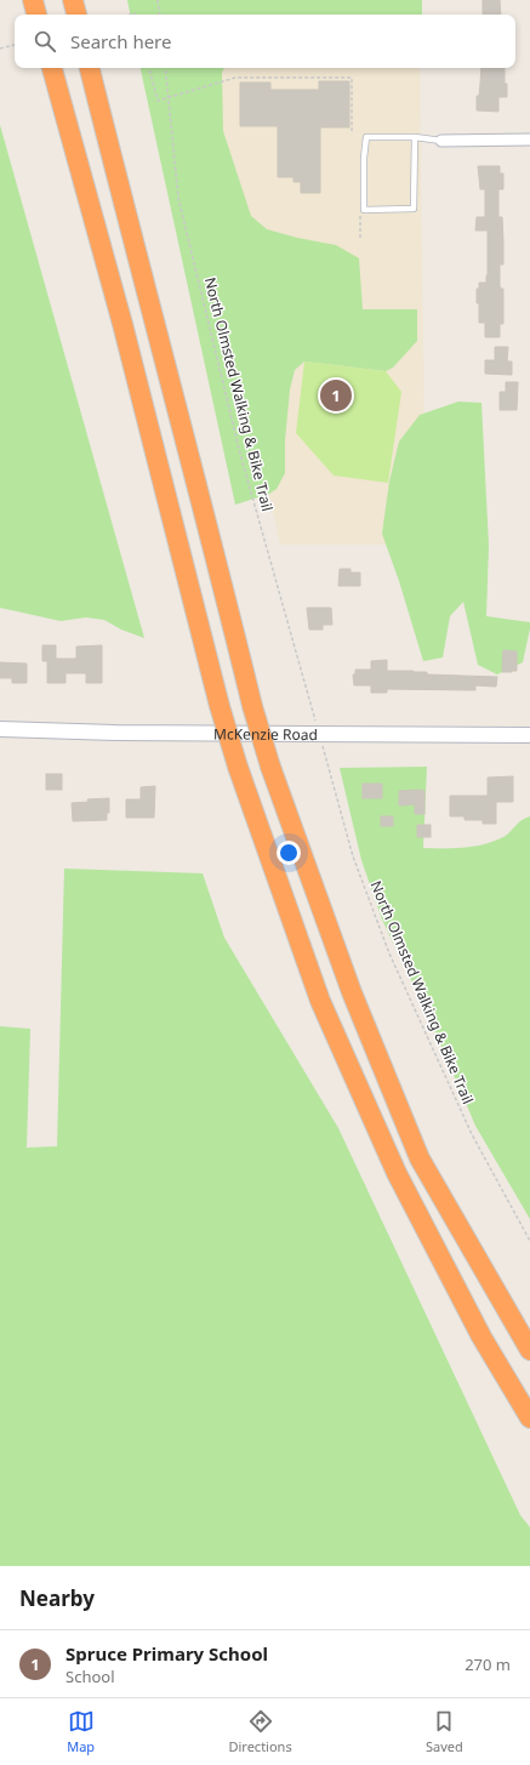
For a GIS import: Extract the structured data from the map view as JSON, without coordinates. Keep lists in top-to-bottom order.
{
  "streets": {
    "street": ["McKenzie Road"],
    "path": ["North Olmsted Walking & Bike Trail"]
  },
  "page": {
    "search": "Search here",
    "pins": "1",
    "heading": "Nearby",
    "list": [
      {
        "mark": "1",
        "name": "Spruce Primary School",
        "note": "School",
        "value": "270 m"
      }
    ],
    "nav": ["Map", "Directions", "Saved"]
  }
}
